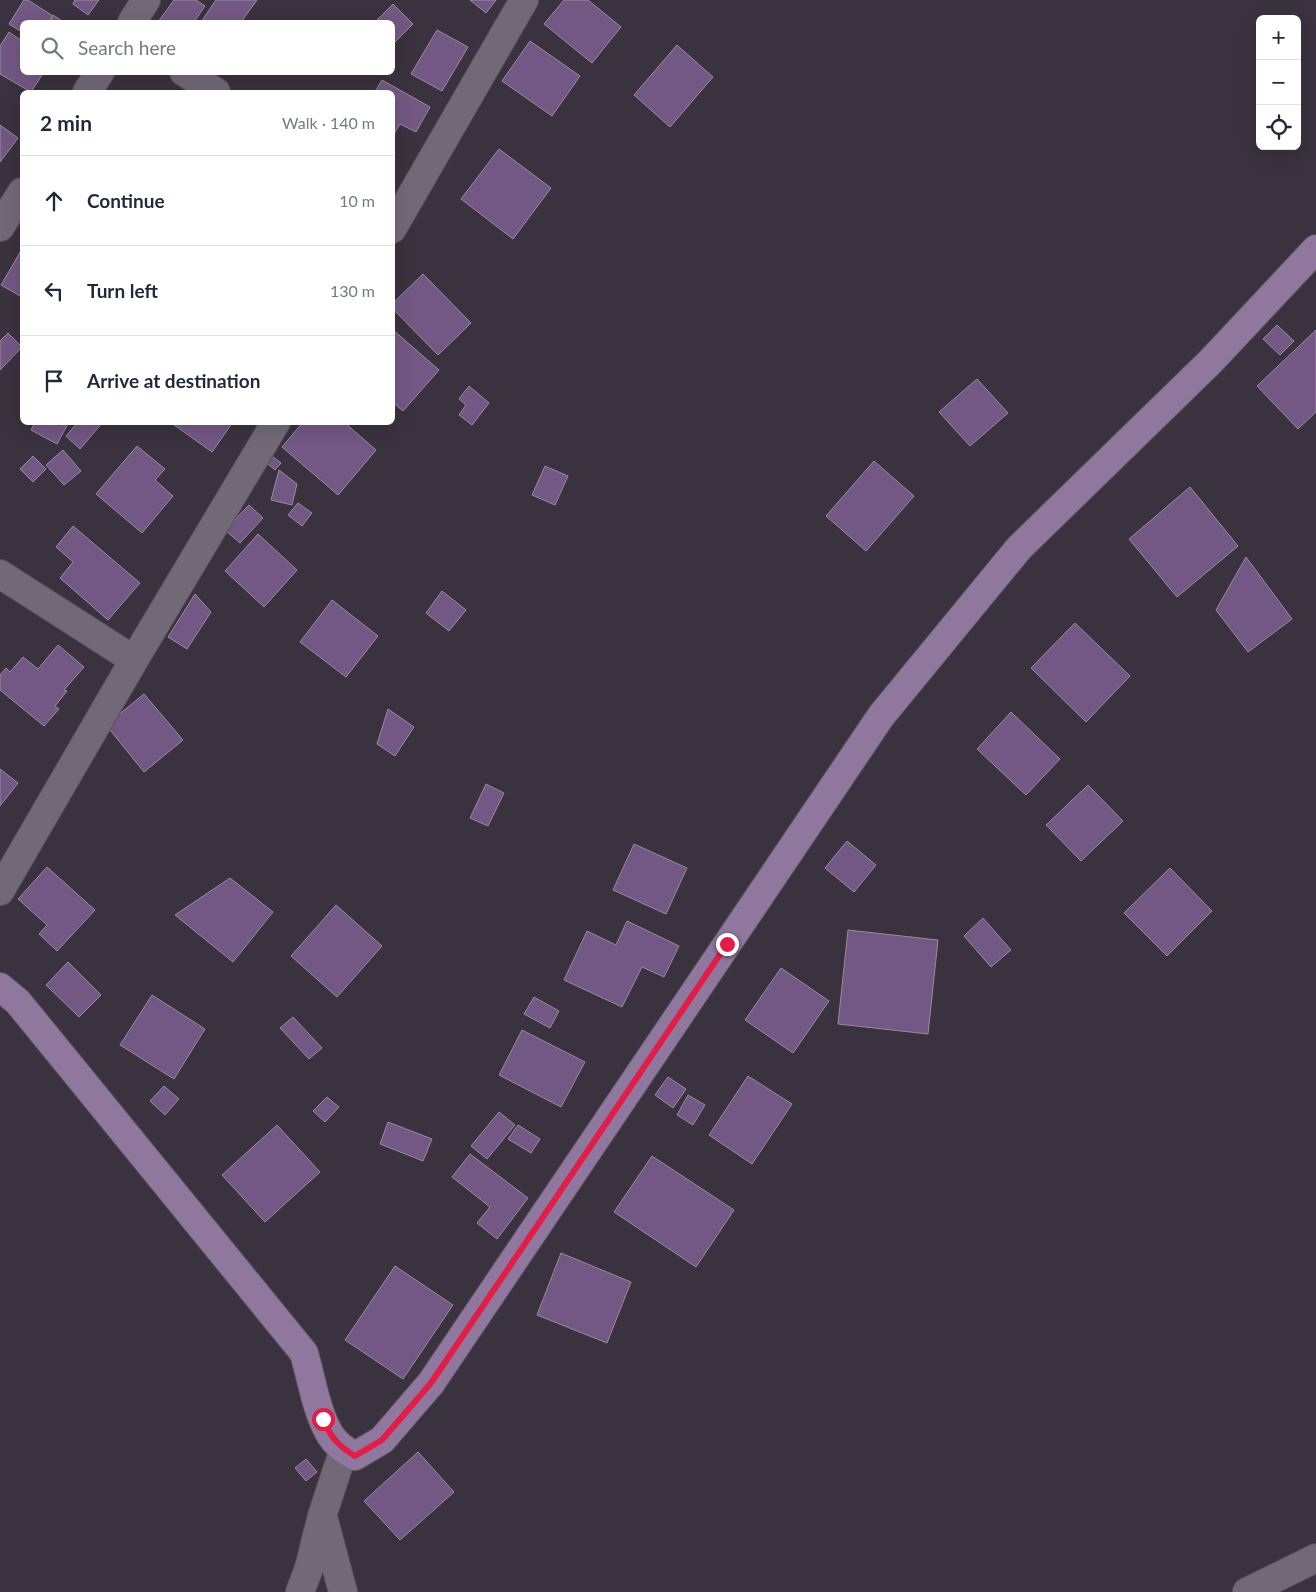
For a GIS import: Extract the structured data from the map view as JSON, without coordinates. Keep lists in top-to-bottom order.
{
  "page": {
    "map_buttons": ["+", "−"],
    "search": "Search here",
    "heading": ["2 min", "Walk · 140 m"],
    "list": [
      ["Continue", "10 m"],
      ["Turn left", "130 m"],
      "Arrive at destination"
    ]
  }
}
